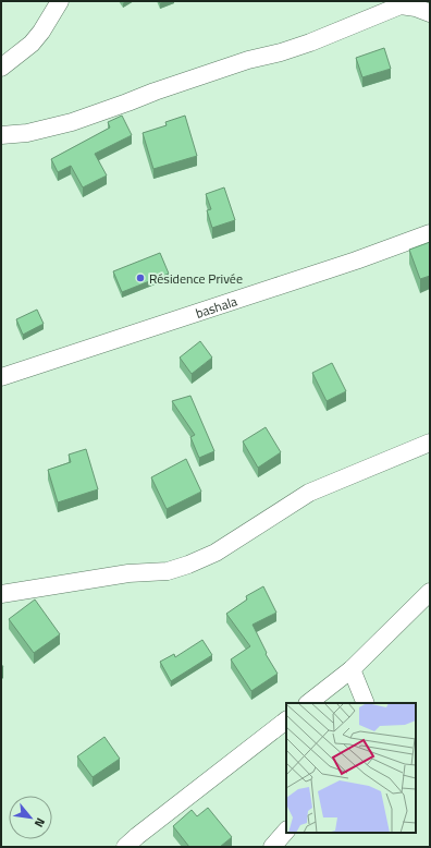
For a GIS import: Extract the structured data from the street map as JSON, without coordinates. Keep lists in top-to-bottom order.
{
  "streets": {
    "street": ["bashala"]
  },
  "places": ["Résidence Privée"],
  "north": "bottom right"
}
